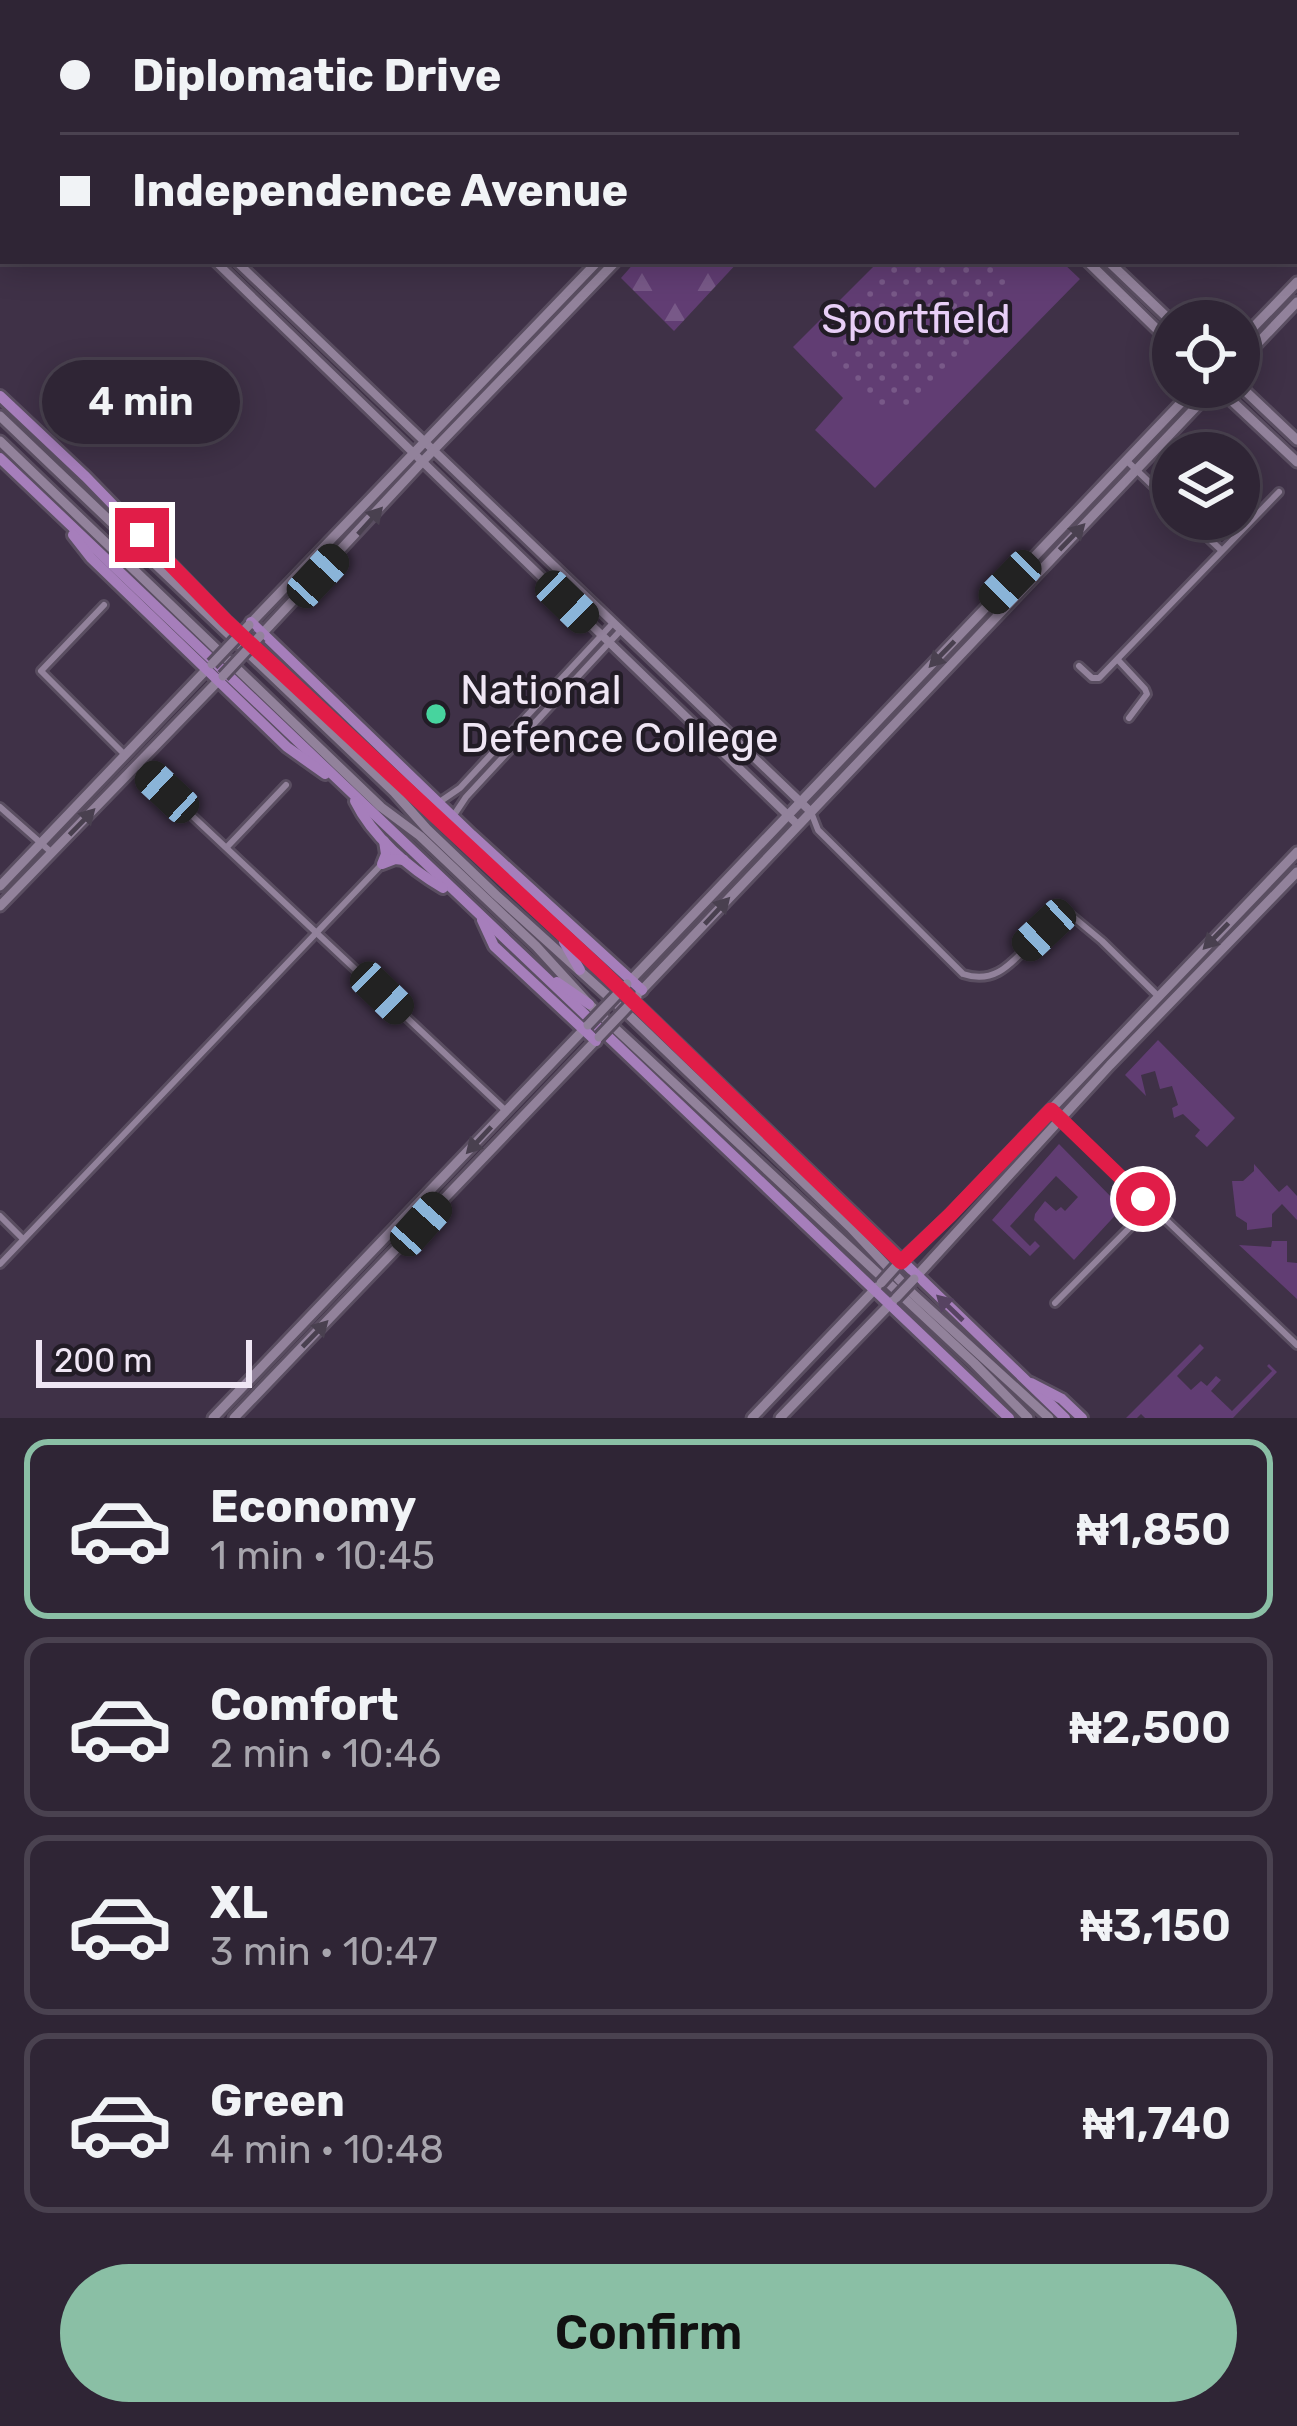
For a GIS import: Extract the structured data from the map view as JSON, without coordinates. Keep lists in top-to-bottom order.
{
  "parks": ["Sportfield"],
  "places": ["National Defence College"],
  "scale_bar": "200 m",
  "page": {
    "banner": ["Diplomatic Drive", "Independence Avenue"],
    "bubble": "4 min",
    "scale": "200 m",
    "list": [
      {
        "name": "Economy",
        "note": "1 min · 10:45",
        "value": "₦1,850"
      },
      {
        "name": "Comfort",
        "note": "2 min · 10:46",
        "value": "₦2,500"
      },
      {
        "name": "XL",
        "note": "3 min · 10:47",
        "value": "₦3,150"
      },
      {
        "name": "Green",
        "note": "4 min · 10:48",
        "value": "₦1,740"
      }
    ],
    "buttons": "Confirm"
  }
}
